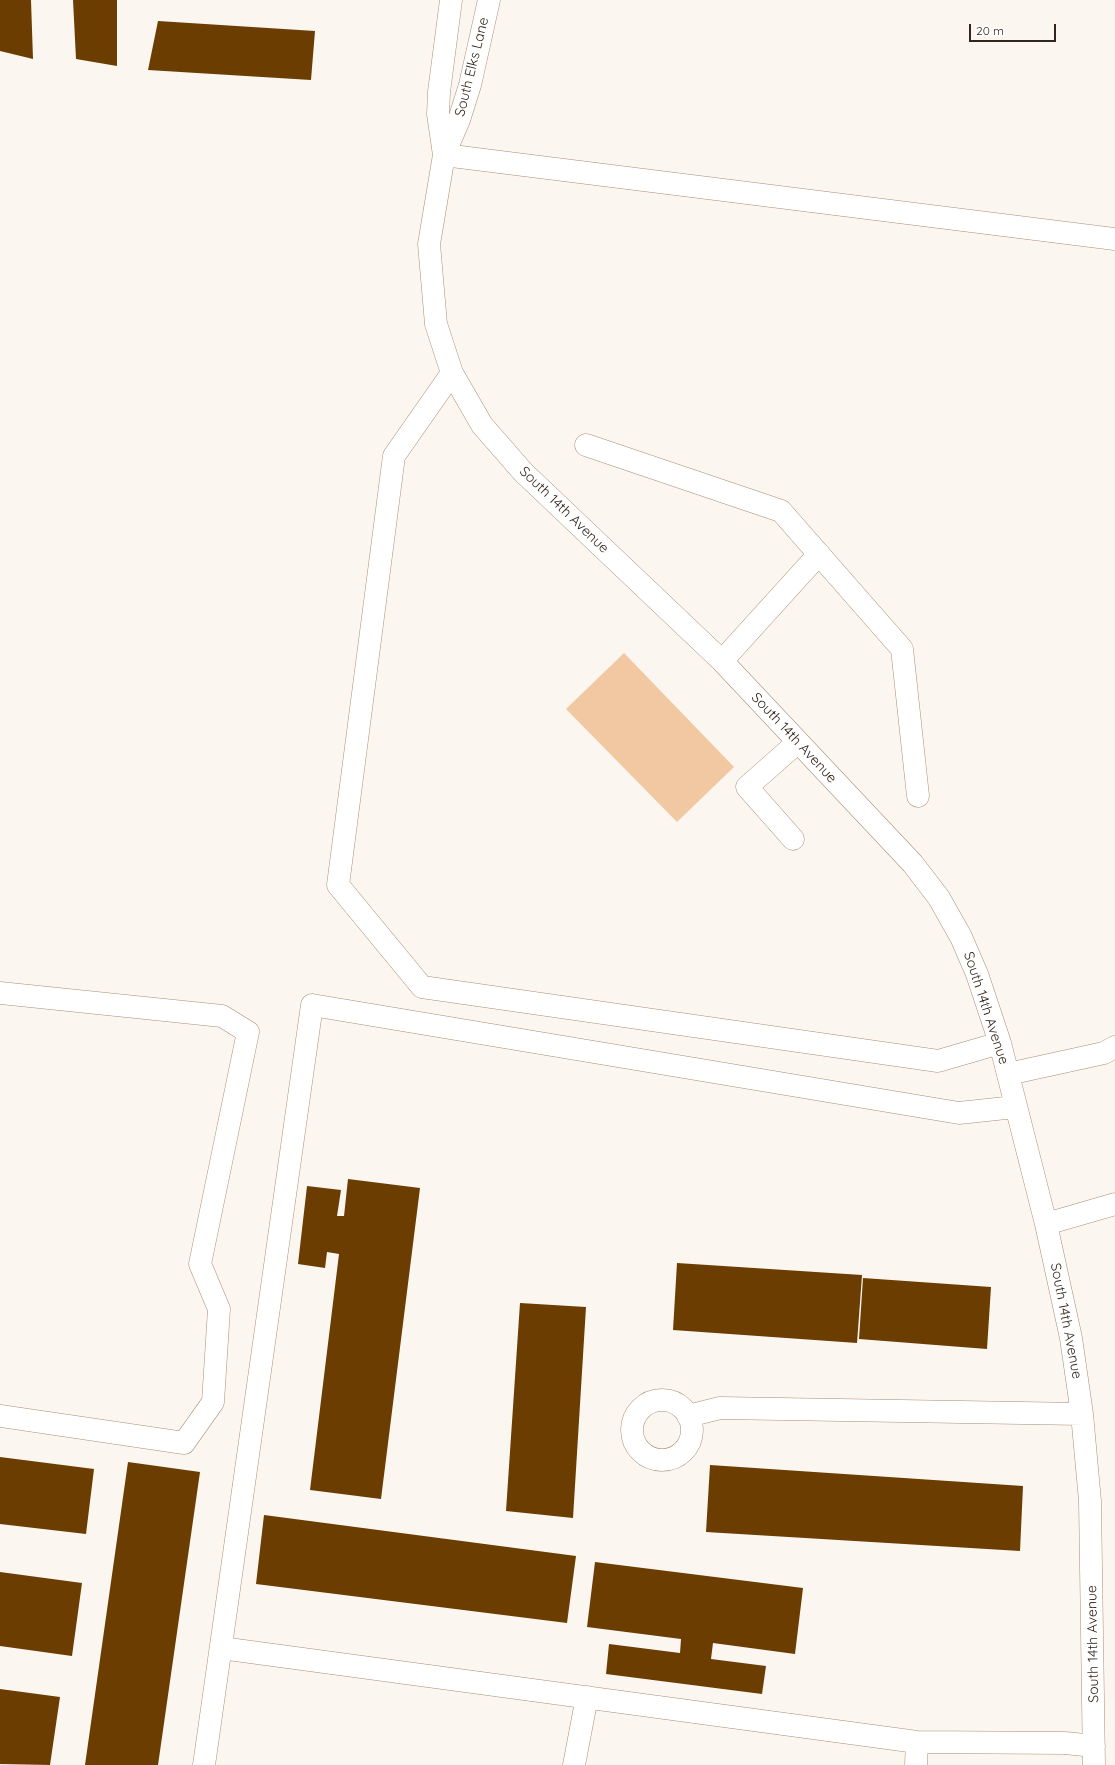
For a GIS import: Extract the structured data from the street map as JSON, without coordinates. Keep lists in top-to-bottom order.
{
  "streets": {
    "street": ["South Elks Lane", "South 14th Avenue"]
  },
  "crossings": [
    ["South Elks Lane", "South 14th Avenue"]
  ],
  "scale_bar": "20 m"
}
